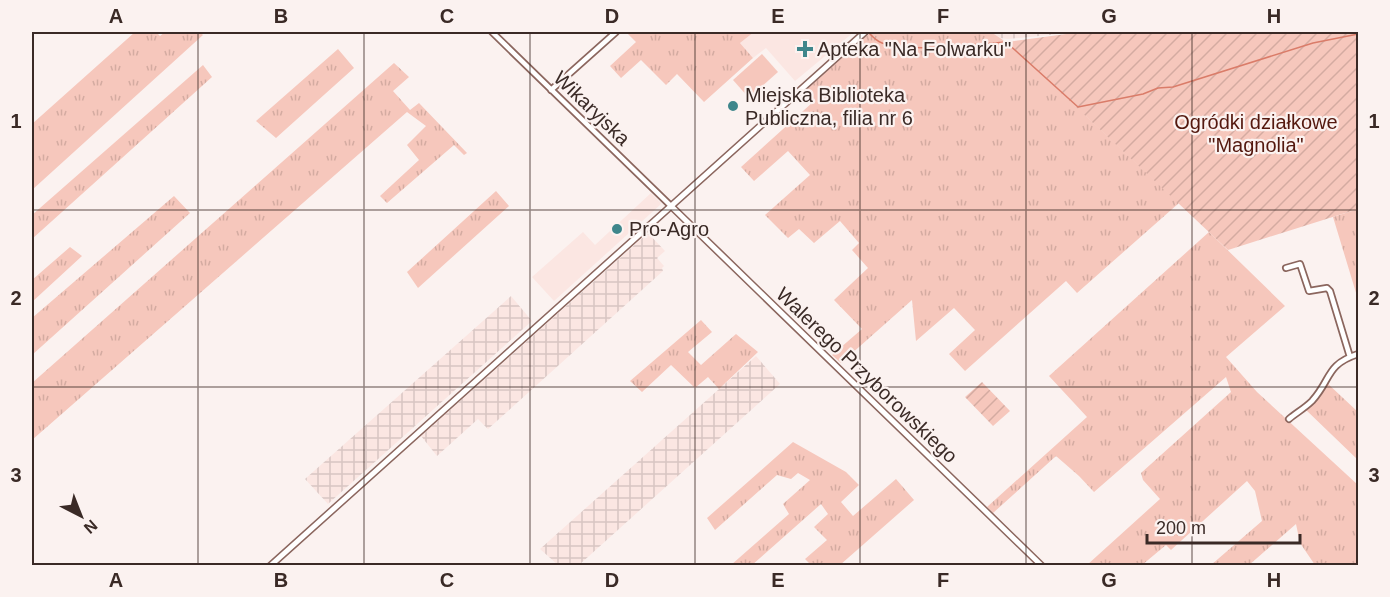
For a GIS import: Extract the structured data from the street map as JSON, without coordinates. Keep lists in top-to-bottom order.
{
  "streets": {
    "street": ["Wikaryjska", "Walerego Przyborowskiego"]
  },
  "crossings": [
    ["Wikaryjska", "Walerego Przyborowskiego"]
  ],
  "parks": ["Ogródki działkowe \"Magnolia\""],
  "places": {
    "health": ["Apteka \"Na Folwarku\""],
    "other": ["Miejska Biblioteka Publiczna, filia nr 6", "Pro-Agro"]
  },
  "scale_bar": "200 m",
  "north": "bottom right",
  "grid": {
    "columns": [
      "A",
      "B",
      "C",
      "D",
      "E",
      "F",
      "G",
      "H"
    ],
    "rows": ["1", "2", "3"]
  }
}
